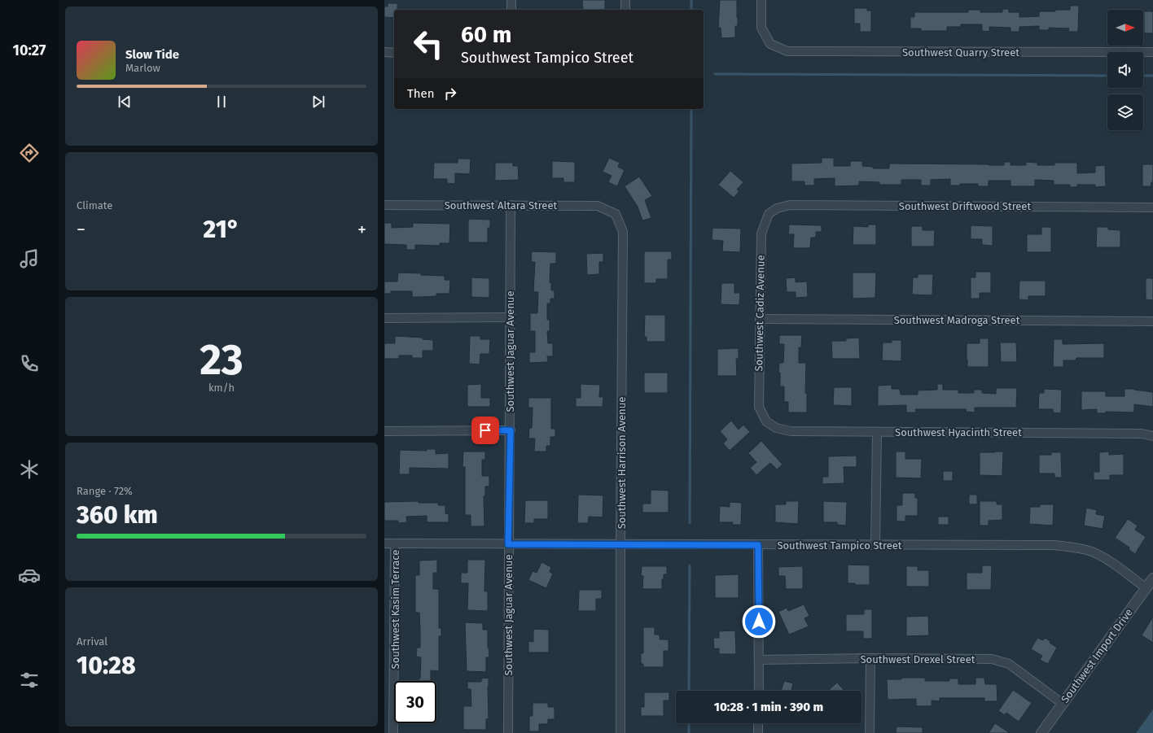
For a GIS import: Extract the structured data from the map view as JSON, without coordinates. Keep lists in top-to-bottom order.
{
  "streets": {
    "street": [
      "Southwest Quarry Street",
      "Southwest Altara Street",
      "Southwest Driftwood Street",
      "Southwest Cadiz Avenue",
      "Southwest Madroga Street",
      "Southwest Jaguar Avenue",
      "Southwest Hyacinth Street",
      "Southwest Harrison Avenue",
      "Southwest Tampico Street",
      "Southwest Kasim Terrace",
      "Southwest Import Drive",
      "Southwest Drexel Street"
    ]
  },
  "crossings": [
    ["Southwest Altara Street", "Southwest Jaguar Avenue"],
    ["Southwest Altara Street", "Southwest Harrison Avenue"],
    ["Southwest Driftwood Street", "Southwest Cadiz Avenue"],
    ["Southwest Cadiz Avenue", "Southwest Madroga Street"],
    ["Southwest Cadiz Avenue", "Southwest Hyacinth Street"],
    ["Southwest Jaguar Avenue", "Southwest Tampico Street"],
    ["Southwest Harrison Avenue", "Southwest Tampico Street"],
    ["Southwest Tampico Street", "Southwest Kasim Terrace"],
    ["Southwest Tampico Street", "Southwest Import Drive"],
    ["Southwest Import Drive", "Southwest Drexel Street"]
  ],
  "north": "right",
  "page": {
    "tabs": "10:27",
    "turn": ["60 m", "Southwest Tampico Street"],
    "song": ["Slow Tide", "Marlow"],
    "then": "Then",
    "tile": [
      "Climate",
      ["23", "km/h"],
      ["Range · 72%", "360 km"],
      ["Arrival", "10:28"]
    ],
    "heat": ["−", "21°", "+"],
    "limit": "30",
    "trip": "10:28 · 1 min · 390 m"
  }
}
